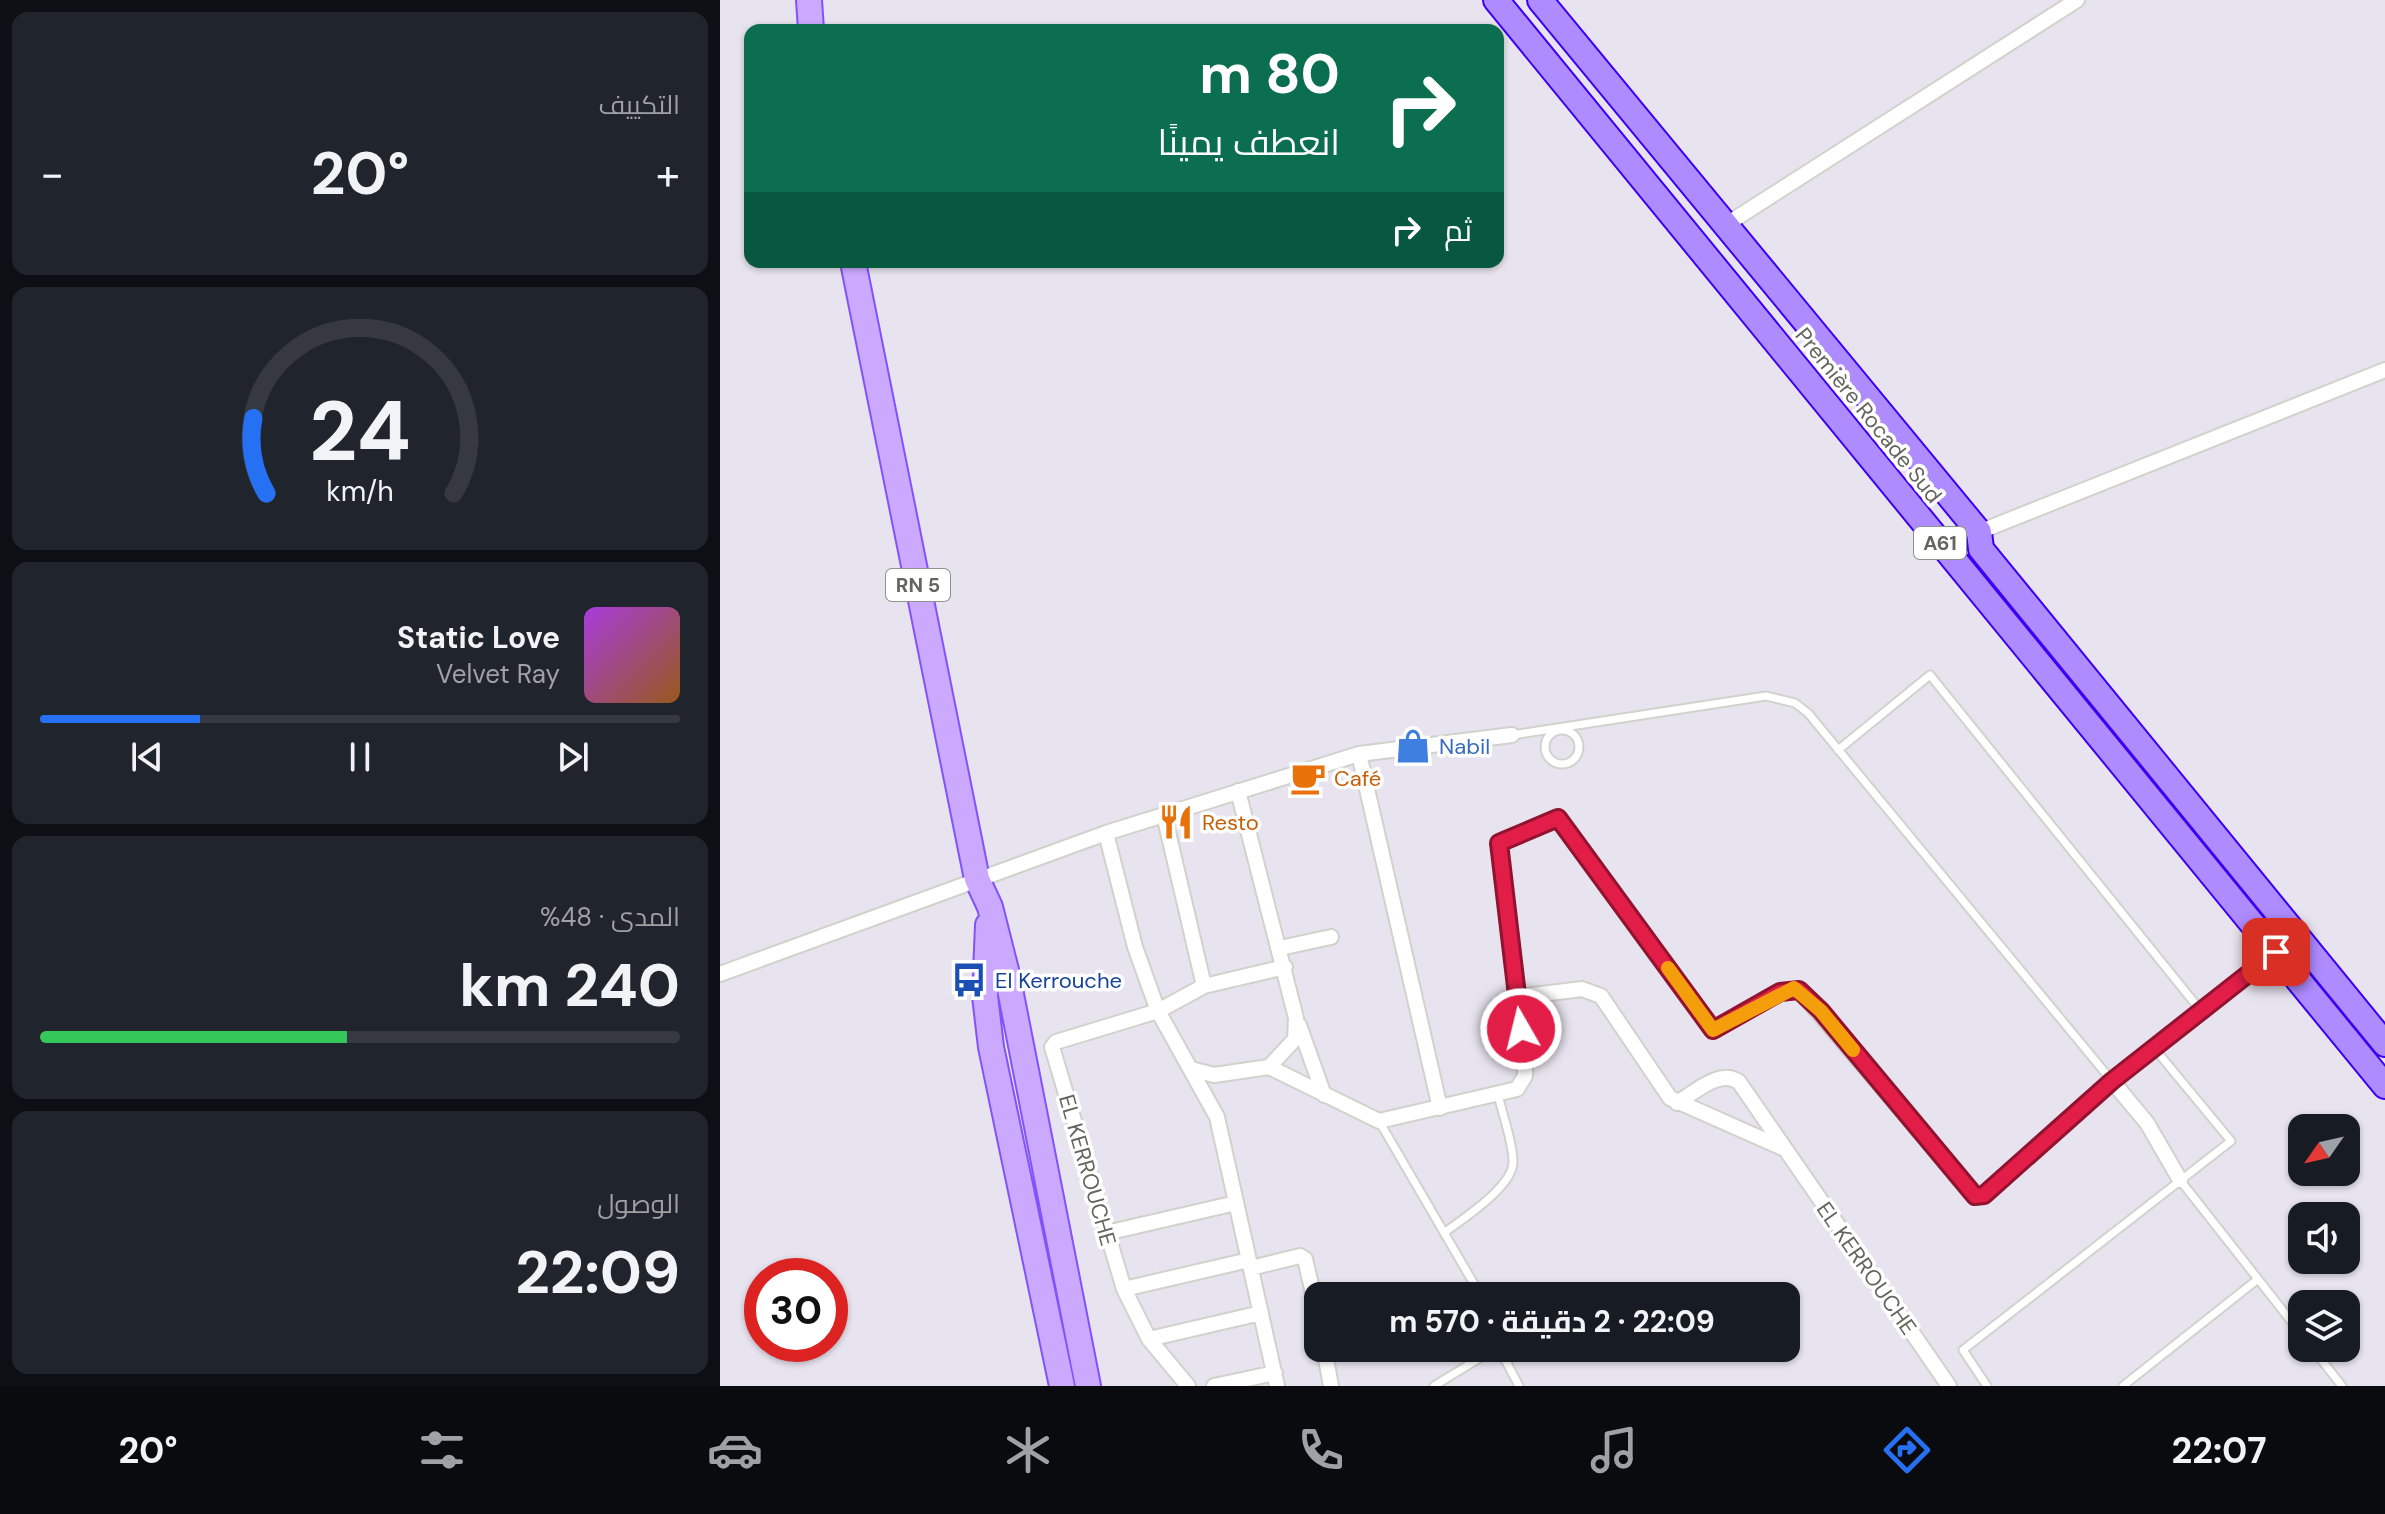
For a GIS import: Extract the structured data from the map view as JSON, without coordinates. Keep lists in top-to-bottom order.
{
  "streets": {
    "highway": ["Première Rocade Sud", "A61"],
    "main road": ["RN 5"],
    "street": ["EL KERROUCHE"]
  },
  "places": {
    "shop": ["Nabil"],
    "cafe": ["Café"],
    "restaurant": ["Resto"],
    "bus stop": ["El Kerrouche"]
  },
  "north": "bottom left",
  "page": {
    "tile": [
      "التكييف",
      ["المدى · 48%", "240 km"],
      ["الوصول", "22:09"]
    ],
    "turn": ["80 m", "انعطف يمينًا"],
    "heat": ["−", "20°", "+"],
    "then": "ثم",
    "song": ["Static Love", "Velvet Ray"],
    "limit": "30",
    "trip": "22:09 · 2 دقيقة · 570 m",
    "tabs": ["22:07", "20°"],
    "gauge": ["24", "km/h"]
  }
}
